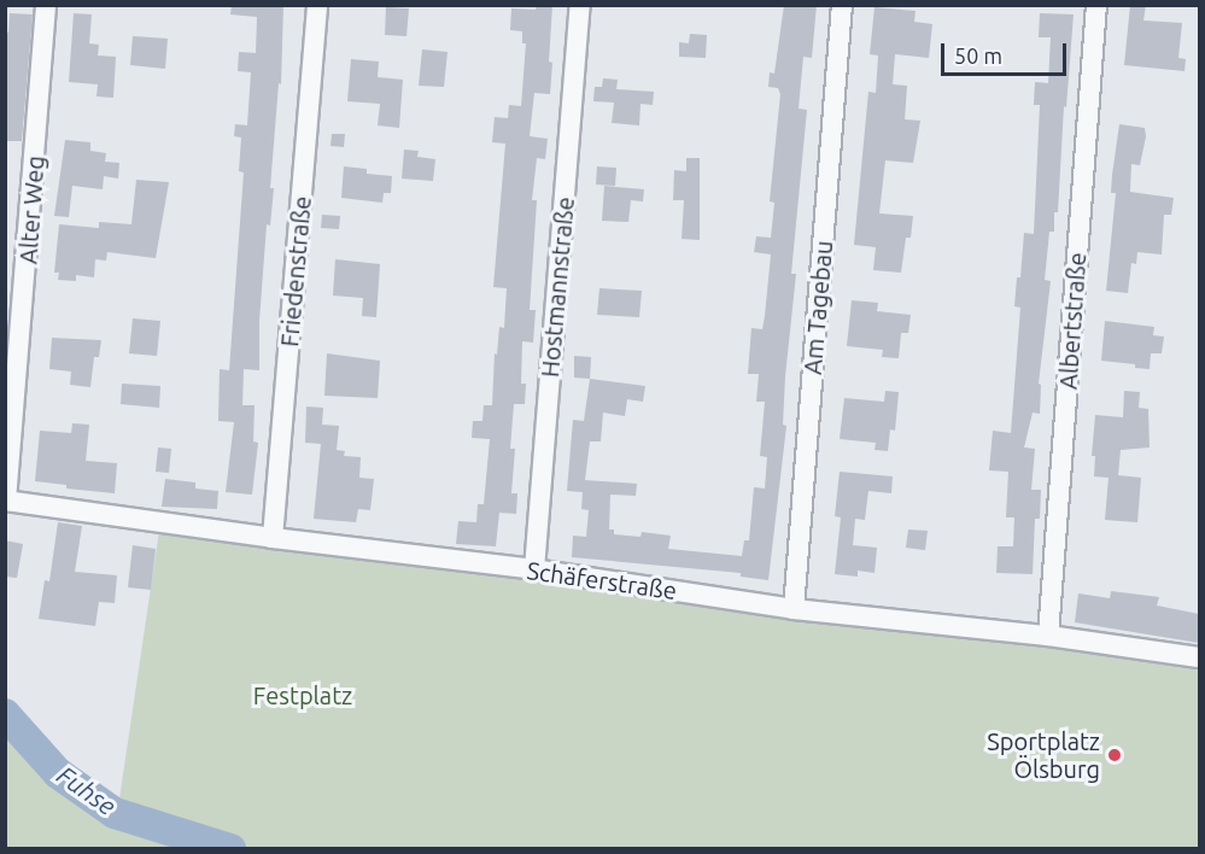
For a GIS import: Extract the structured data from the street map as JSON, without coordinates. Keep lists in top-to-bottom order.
{
  "streets": {
    "street": [
      "Alter Weg",
      "Friedenstraße",
      "Hostmannstraße",
      "Am Tagebau",
      "Albertstraße",
      "Schäferstraße"
    ]
  },
  "crossings": [
    ["Alter Weg", "Schäferstraße"],
    ["Friedenstraße", "Schäferstraße"],
    ["Hostmannstraße", "Schäferstraße"],
    ["Am Tagebau", "Schäferstraße"],
    ["Albertstraße", "Schäferstraße"]
  ],
  "water": ["Fuhse"],
  "parks": ["Festplatz"],
  "places": ["Sportplatz Ölsburg"],
  "scale_bar": "50 m"
}
